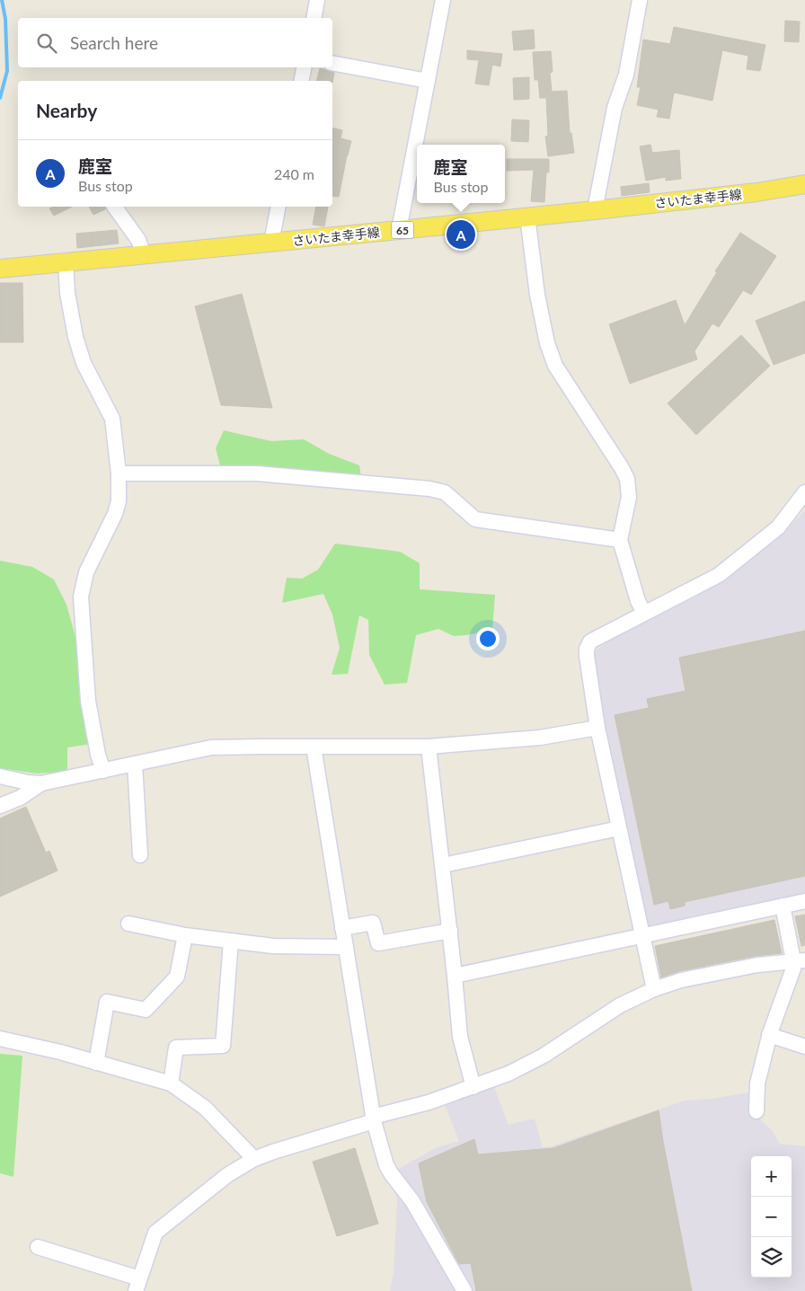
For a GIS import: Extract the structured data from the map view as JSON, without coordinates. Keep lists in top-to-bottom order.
{
  "streets": {
    "main road": ["さいたま幸手線", "65"]
  },
  "page": {
    "search": "Search here",
    "heading": "Nearby",
    "list": [
      {
        "mark": "A",
        "name": "鹿室",
        "note": "Bus stop",
        "value": "240 m"
      }
    ],
    "popup": ["鹿室", "Bus stop"],
    "pins": "A",
    "map_buttons": ["+", "−"]
  }
}
